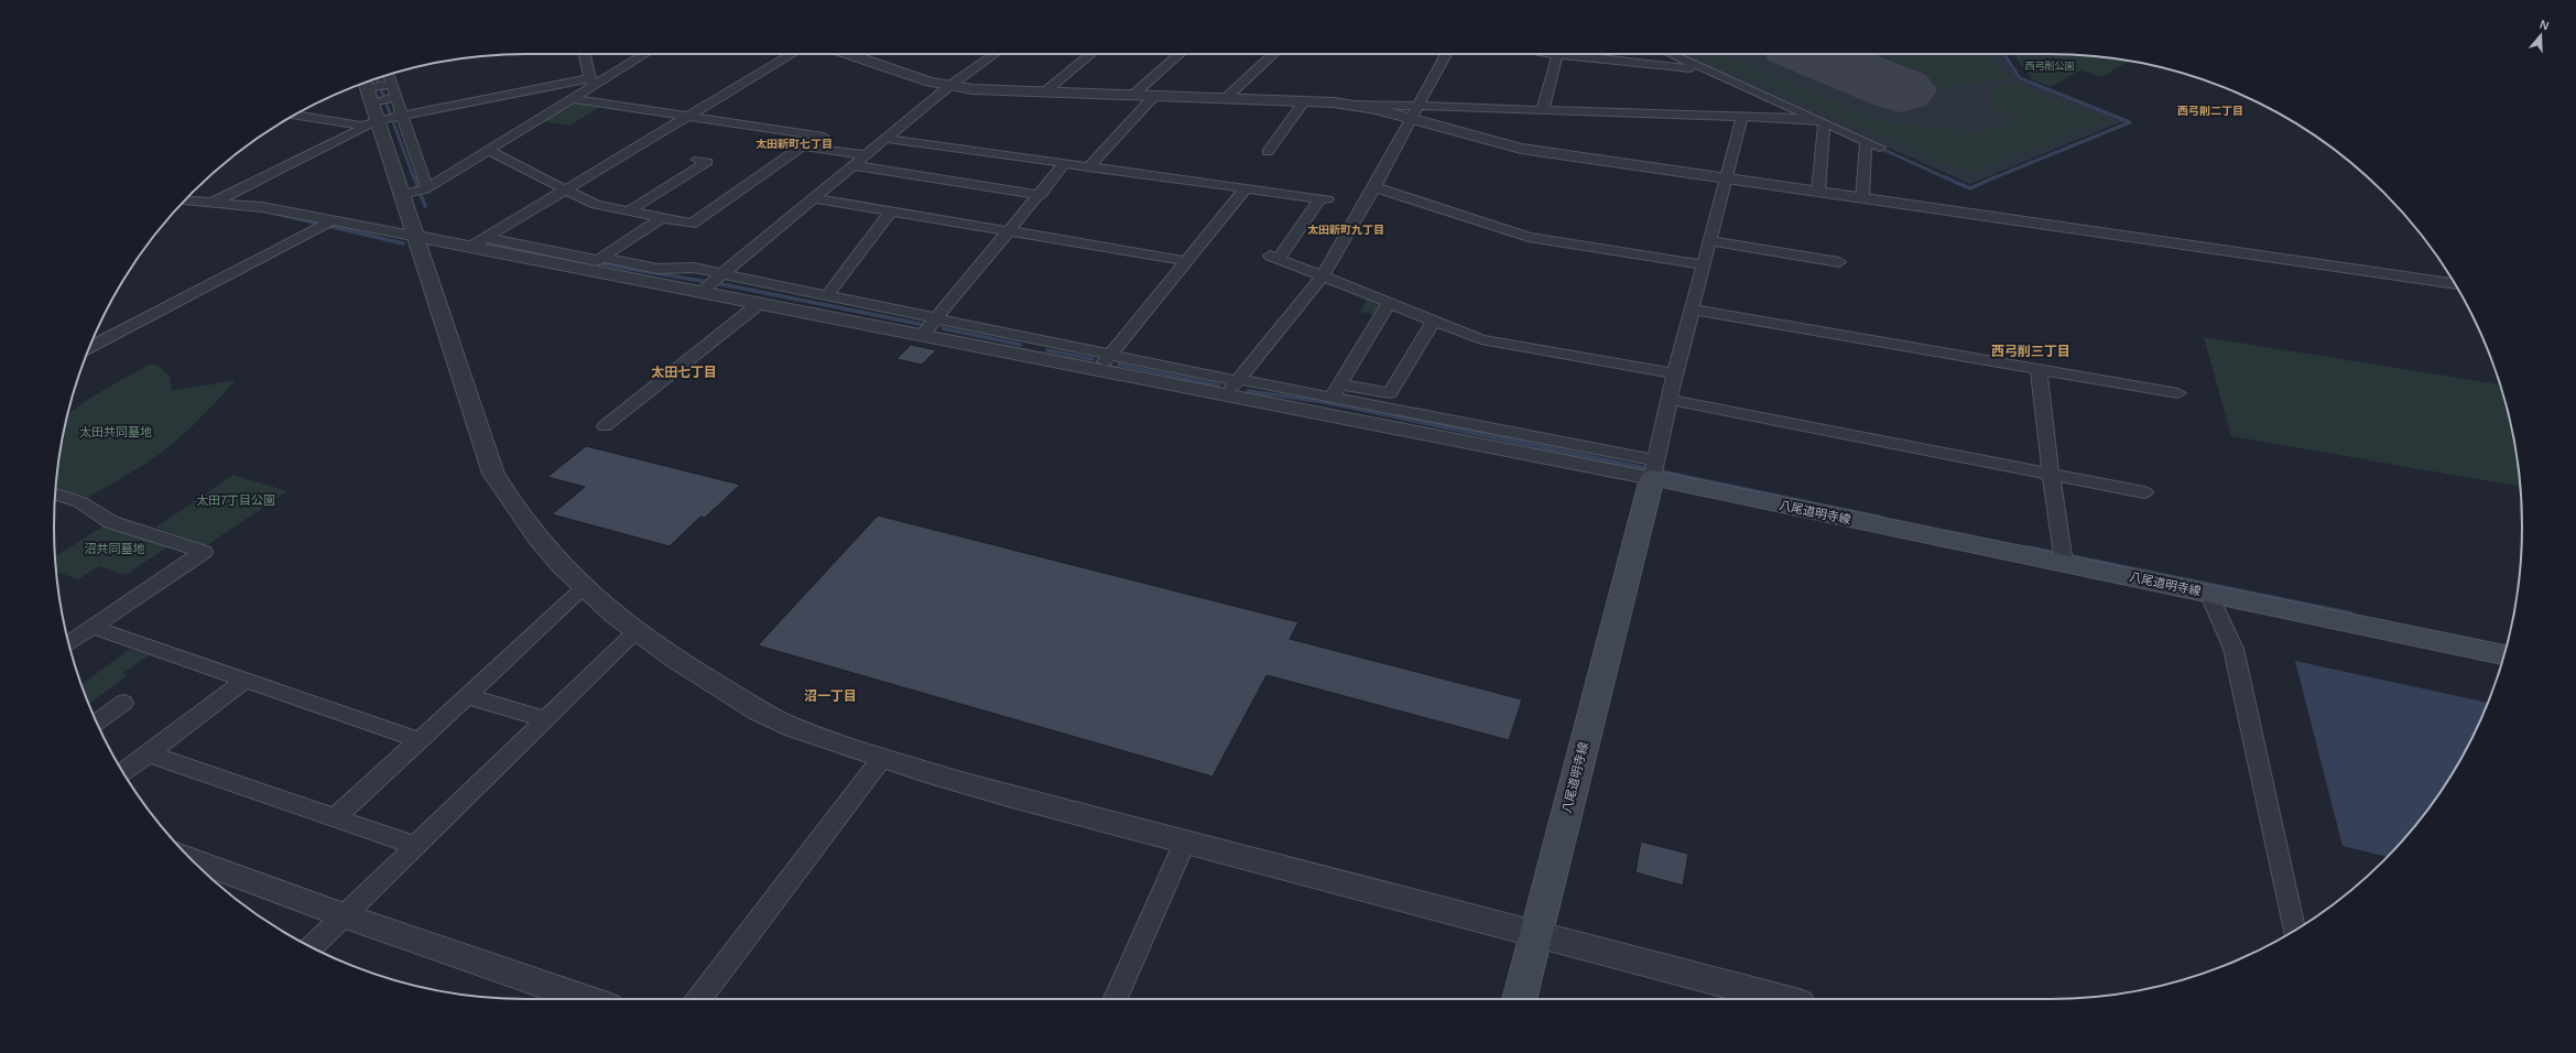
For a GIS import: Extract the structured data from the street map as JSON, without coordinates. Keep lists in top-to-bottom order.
{
  "streets": {
    "main road": ["八尾道明寺線"]
  },
  "districts": [
    "西弓削二丁目",
    "太田新町七丁目",
    "太田新町九丁目",
    "西弓削三丁目",
    "太田七丁目",
    "沼一丁目"
  ],
  "parks": [
    "西弓削公園",
    "太田共同墓地",
    "太田7丁目公園",
    "沼共同墓地"
  ],
  "north": "top"
}
